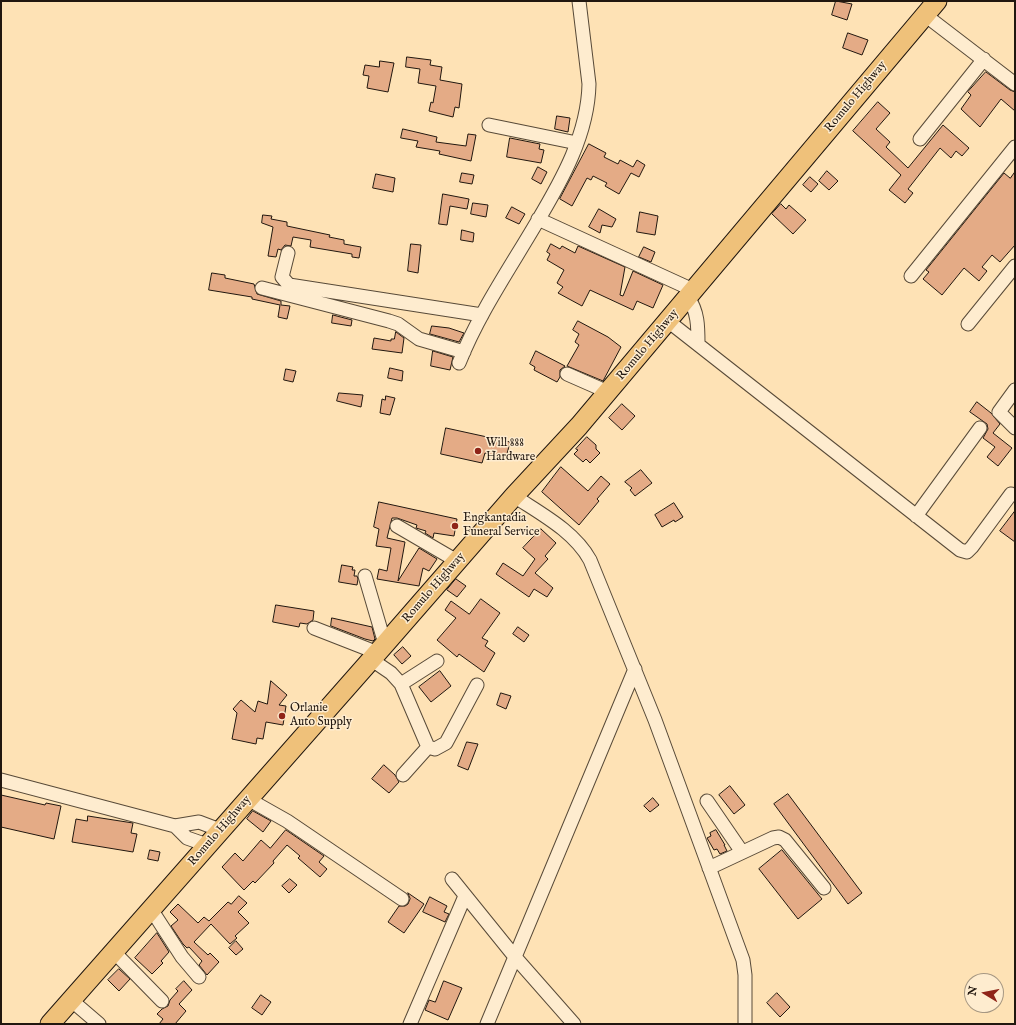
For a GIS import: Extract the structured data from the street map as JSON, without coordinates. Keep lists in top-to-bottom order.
{
  "streets": {
    "highway": ["Romulo Highway"]
  },
  "places": ["Will 888 Hardware", "Engkantadia Funeral Service", "Orlanie Auto Supply"],
  "north": "left"
}
